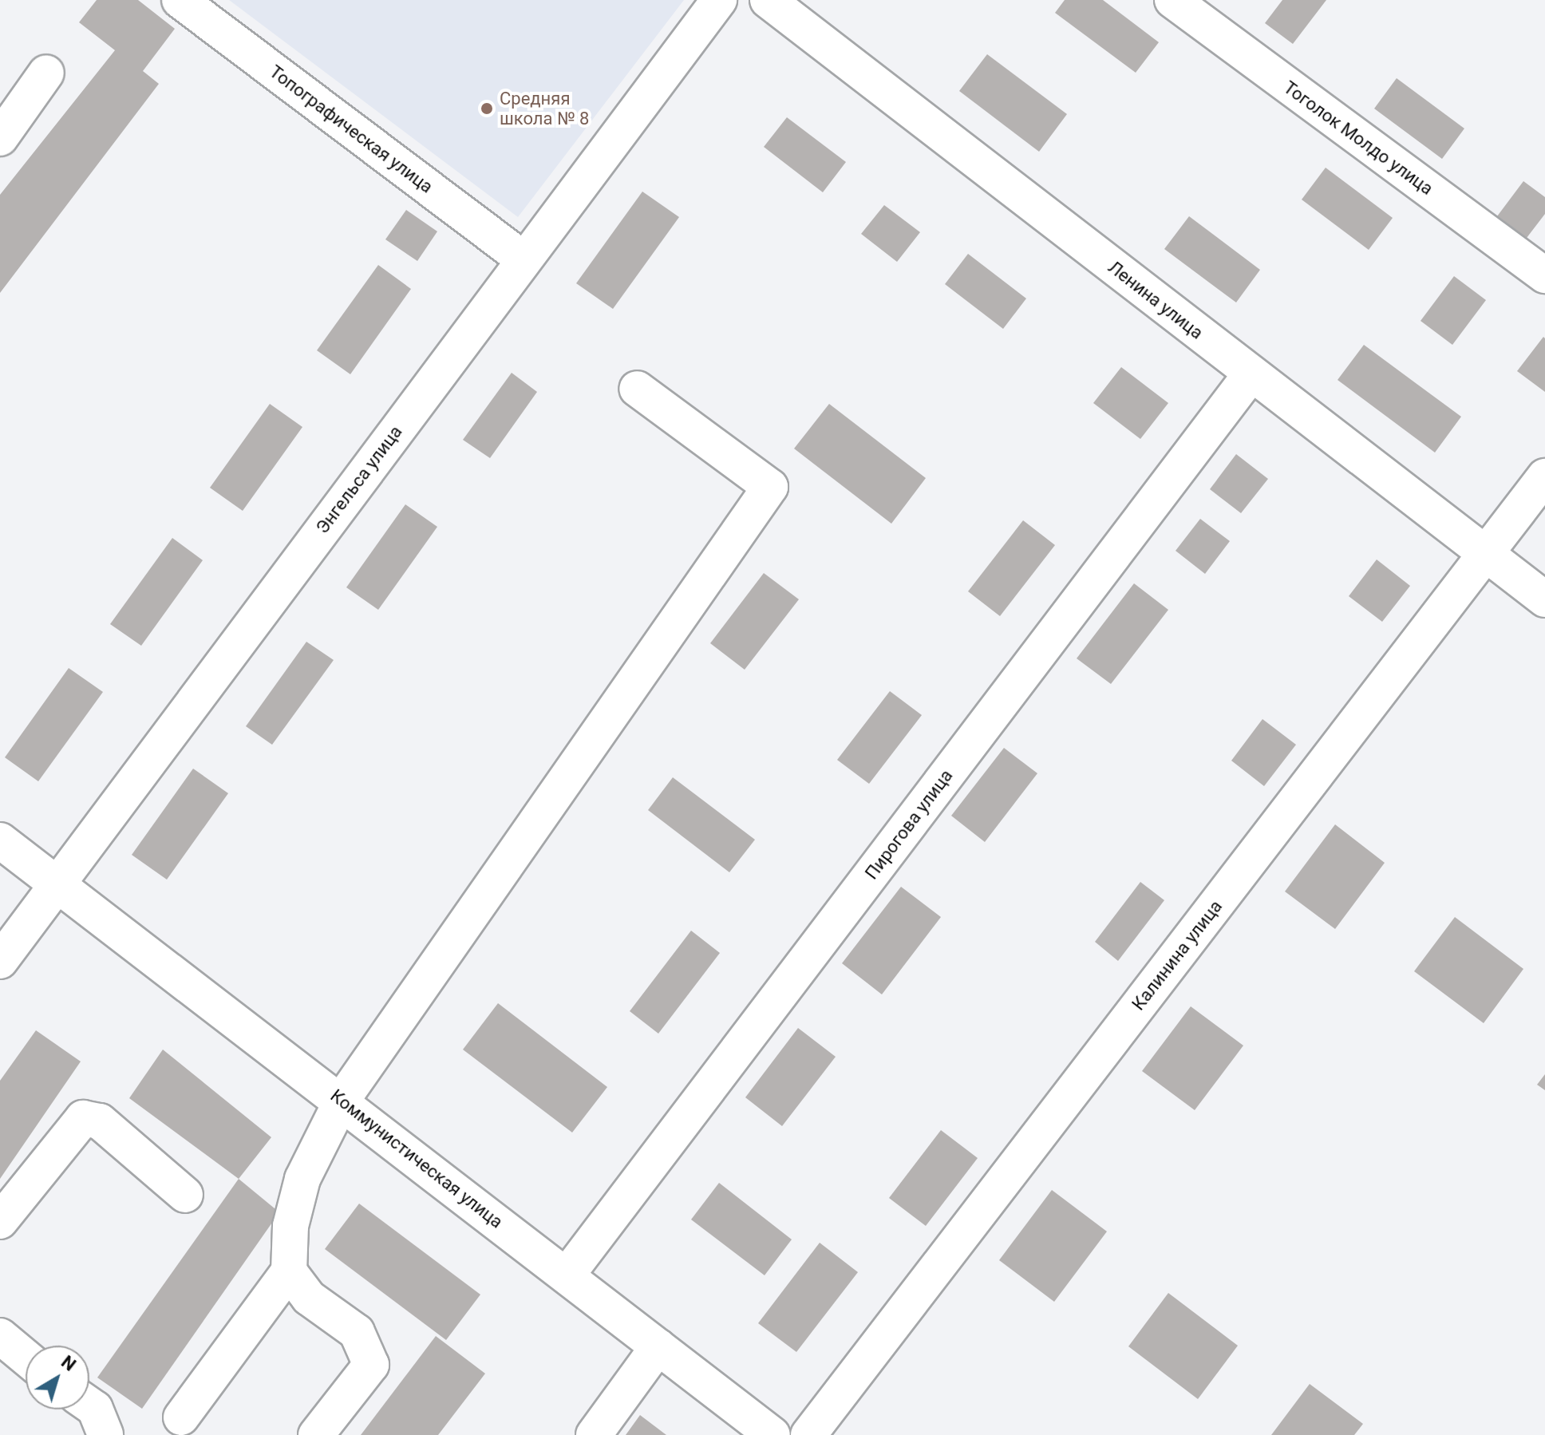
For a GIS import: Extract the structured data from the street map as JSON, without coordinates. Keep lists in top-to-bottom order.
{
  "streets": {
    "street": [
      "Топографическая улица",
      "Тоголок Молдо улица",
      "Ленина улица",
      "Энгельса улица",
      "Пирогова улица",
      "Калинина улица",
      "Коммунистическая улица"
    ]
  },
  "crossings": [
    ["Топографическая улица", "Энгельса улица"],
    ["Ленина улица", "Пирогова улица"],
    ["Ленина улица", "Калинина улица"],
    ["Энгельса улица", "Коммунистическая улица"],
    ["Пирогова улица", "Коммунистическая улица"]
  ],
  "places": ["Средняя школа № 8"],
  "north": "top right"
}
